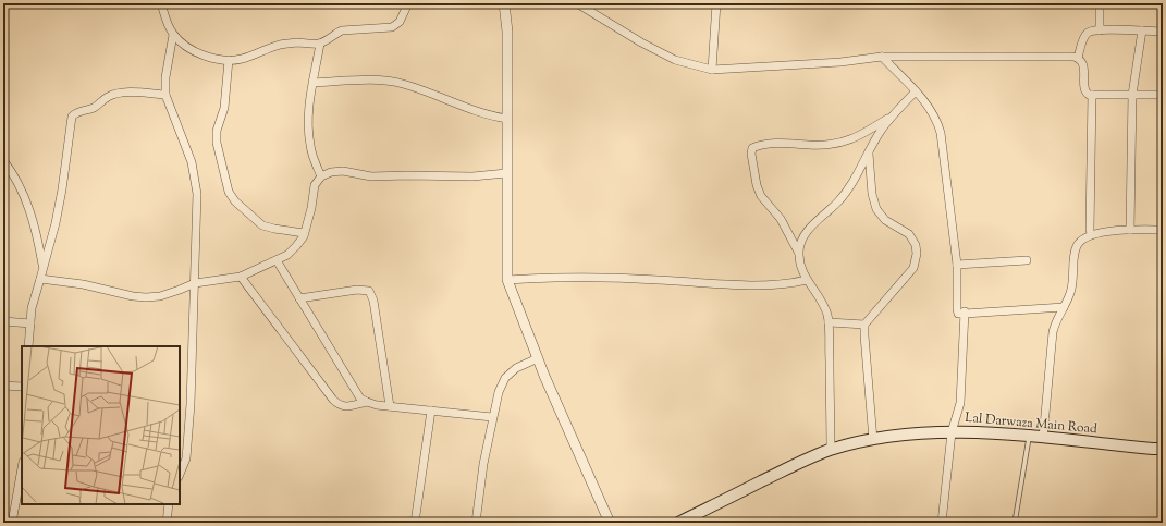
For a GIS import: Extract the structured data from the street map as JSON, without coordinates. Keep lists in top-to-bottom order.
{
  "streets": {
    "main road": ["Lal Darwaza Main Road"]
  }
}
